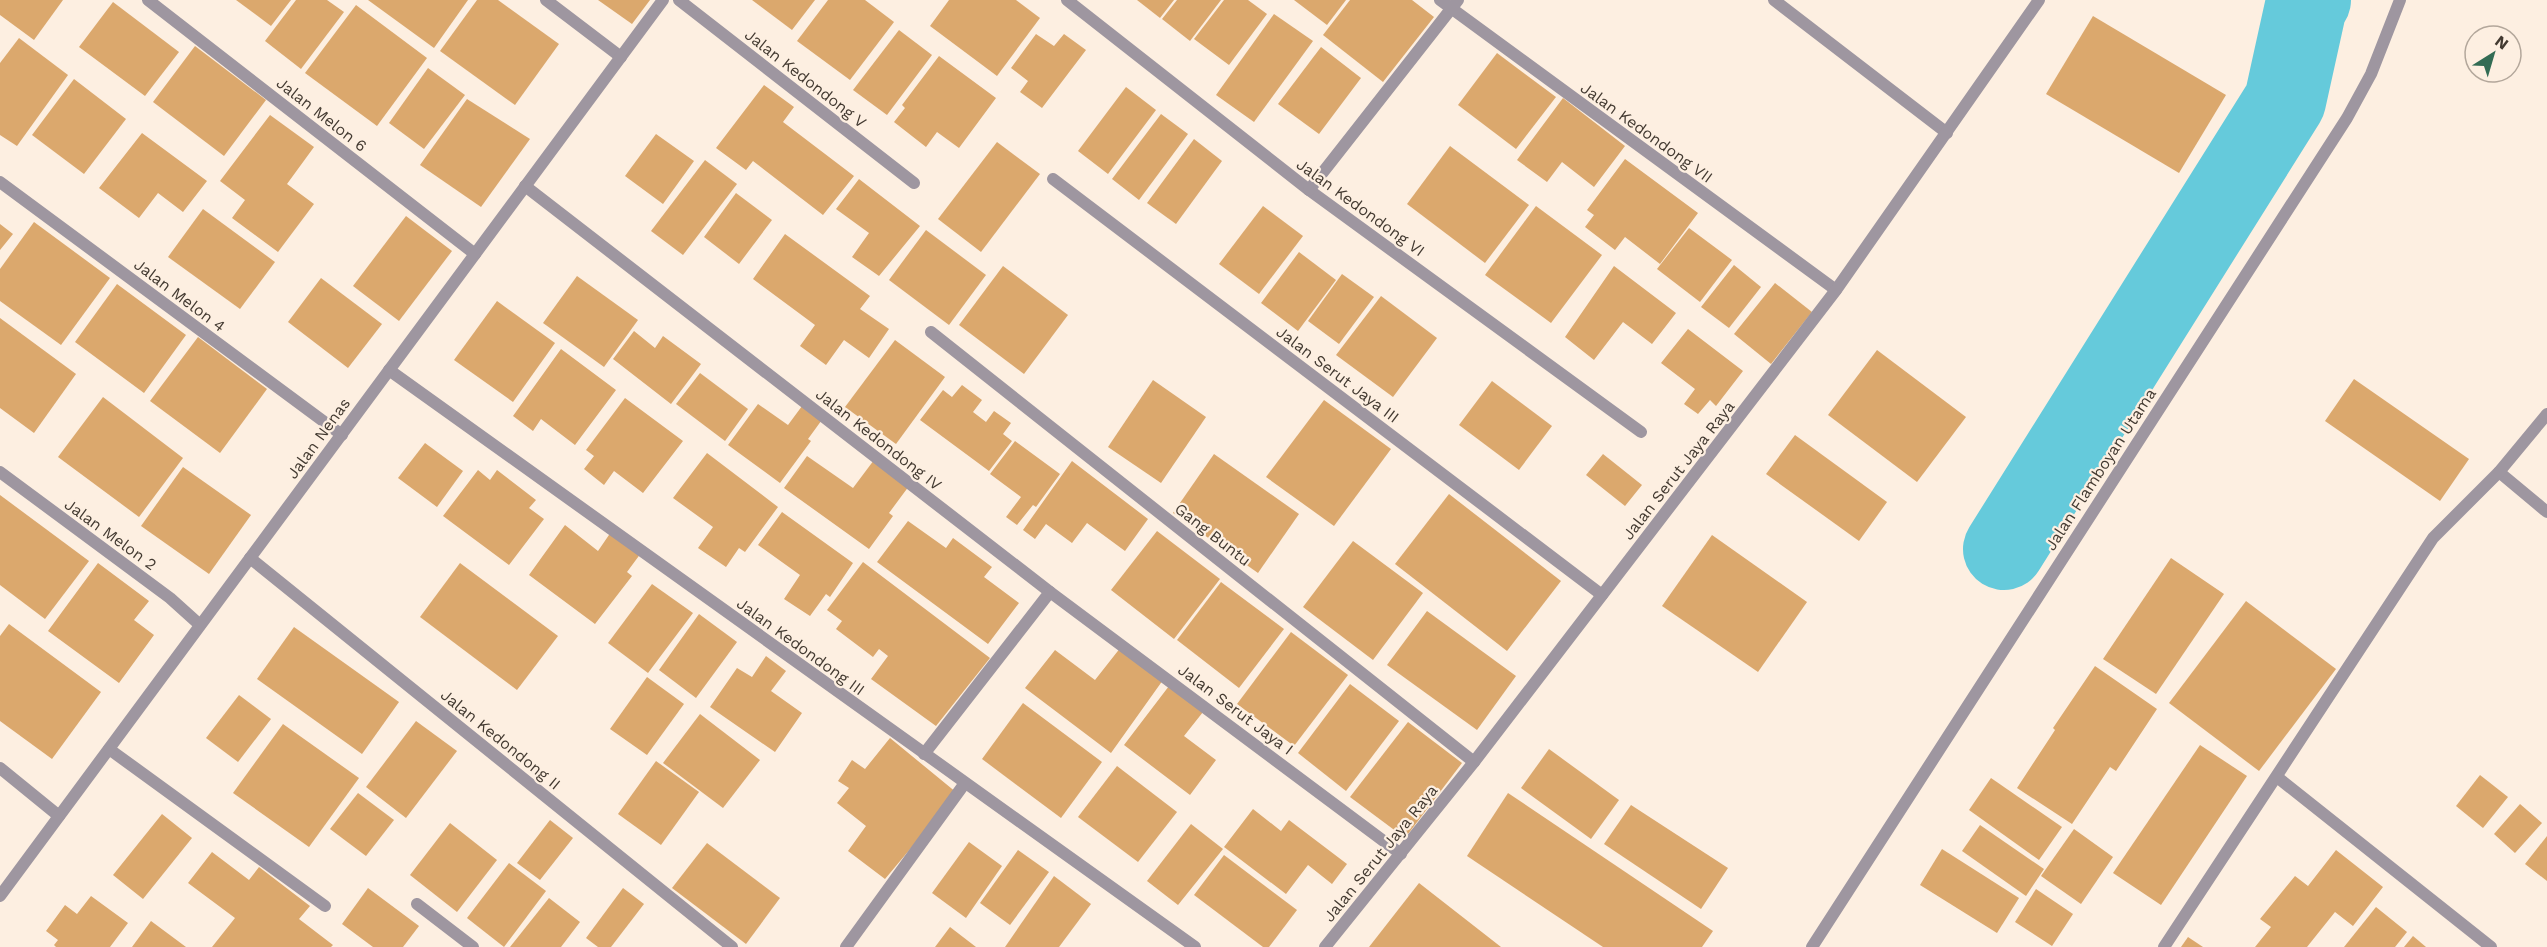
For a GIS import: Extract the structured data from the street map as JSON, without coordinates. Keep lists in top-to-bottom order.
{
  "streets": {
    "street": [
      "Jalan Kedondong V",
      "Jalan Melon 6",
      "Jalan Kedondong VII",
      "Jalan Kedondong VI",
      "Jalan Melon 4",
      "Jalan Serut Jaya III",
      "Jalan Nenas",
      "Jalan Kedondong IV",
      "Jalan Flamboyan Utama",
      "Jalan Serut Jaya Raya",
      "Jalan Melon 2",
      "Gang Buntu",
      "Jalan Kedondong III",
      "Jalan Serut Jaya I",
      "Jalan Kedondong II"
    ]
  },
  "crossings": [
    ["Jalan Melon 6", "Jalan Nenas"],
    ["Jalan Kedondong VII", "Jalan Serut Jaya Raya"],
    ["Jalan Melon 4", "Jalan Nenas"],
    ["Jalan Serut Jaya III", "Jalan Serut Jaya Raya"],
    ["Jalan Nenas", "Jalan Kedondong IV"],
    ["Jalan Nenas", "Jalan Melon 2"],
    ["Jalan Nenas", "Jalan Kedondong III"],
    ["Jalan Nenas", "Jalan Kedondong II"],
    ["Jalan Kedondong IV", "Jalan Serut Jaya I"],
    ["Jalan Serut Jaya Raya", "Gang Buntu"],
    ["Jalan Serut Jaya Raya", "Jalan Serut Jaya I"]
  ],
  "north": "top right"
}
